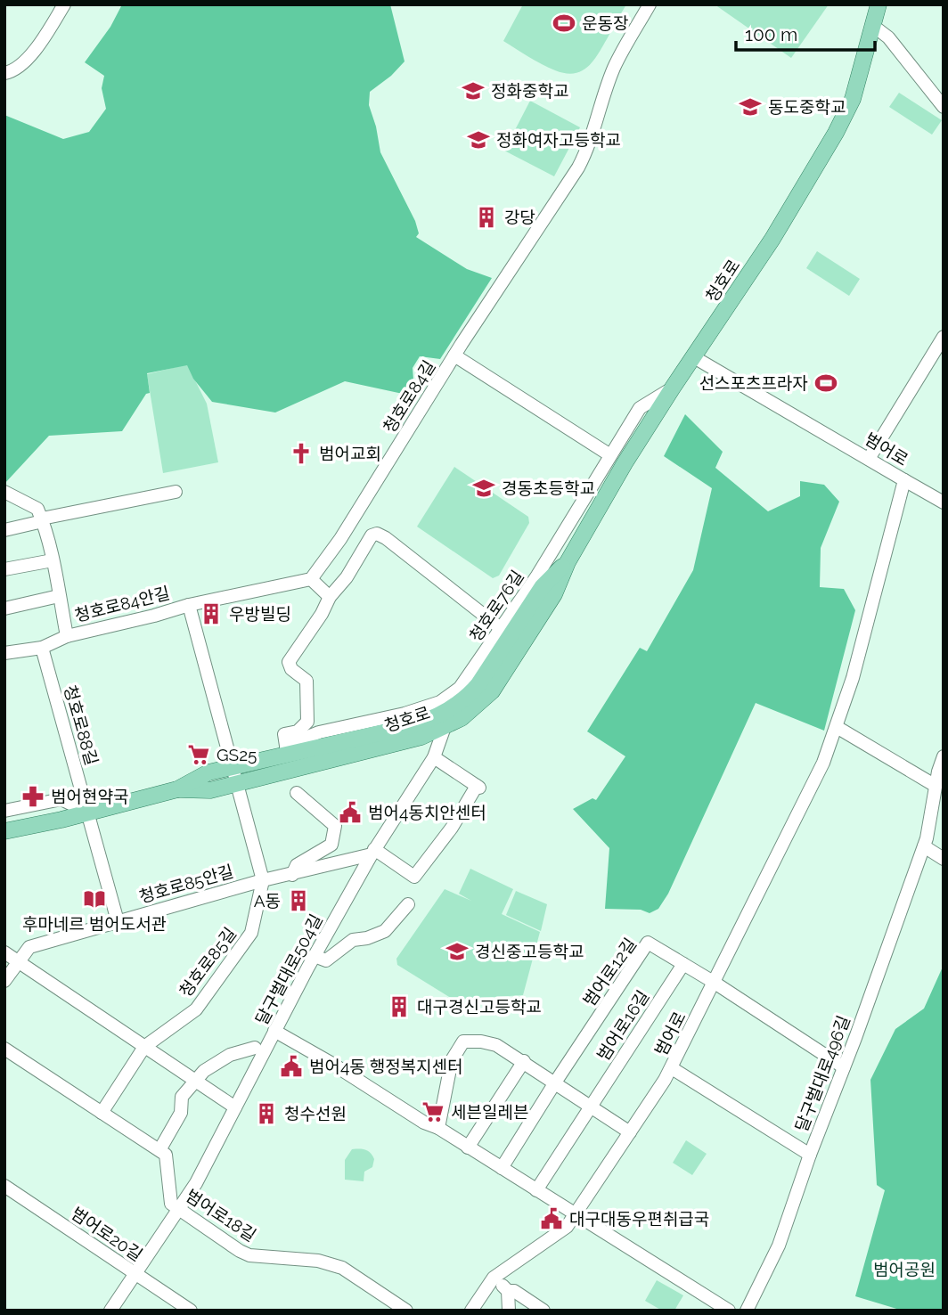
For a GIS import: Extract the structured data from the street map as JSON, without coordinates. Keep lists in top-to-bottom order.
{
  "streets": {
    "main road": ["청호로"],
    "street": [
      "청호로84길",
      "범어로",
      "청호로84안길",
      "청호로76길",
      "청호로88길",
      "청호로85안길",
      "청호로85길",
      "달구벌대로504길",
      "범어로12길",
      "범어로16길",
      "달구벌대로496길",
      "범어로18길",
      "범어로20길"
    ]
  },
  "crossings": [
    ["청호로", "범어로"],
    ["청호로", "청호로76길"],
    ["청호로", "청호로88길"],
    ["청호로", "청호로85길"],
    ["청호로", "달구벌대로504길"],
    ["범어로", "범어로12길"],
    ["청호로85안길", "청호로85길"],
    ["청호로85안길", "달구벌대로504길"],
    ["달구벌대로504길", "범어로18길"],
    ["달구벌대로504길", "범어로20길"],
    ["범어로12길", "범어로16길"],
    ["범어로12길", "달구벌대로496길"]
  ],
  "parks": ["범어공원"],
  "places": {
    "sports": ["운동장", "선스포츠프라자"],
    "school or university": [
      "정화중학교",
      "동도중학교",
      "정화여자고등학교",
      "경동초등학교",
      "경신중고등학교"
    ],
    "building": [
      "강당",
      "우방빌딩",
      "A동",
      "대구경신고등학교",
      "청수선원"
    ],
    "church": ["범어교회"],
    "supermarket": ["GS25", "세븐일레븐"],
    "pharmacy": ["범어현약국"],
    "public building": ["범어4동치안센터", "범어4동 행정복지센터", "대구대동우편취급국"],
    "library": ["후마네르 범어도서관"]
  },
  "scale_bar": "100 m"
}
